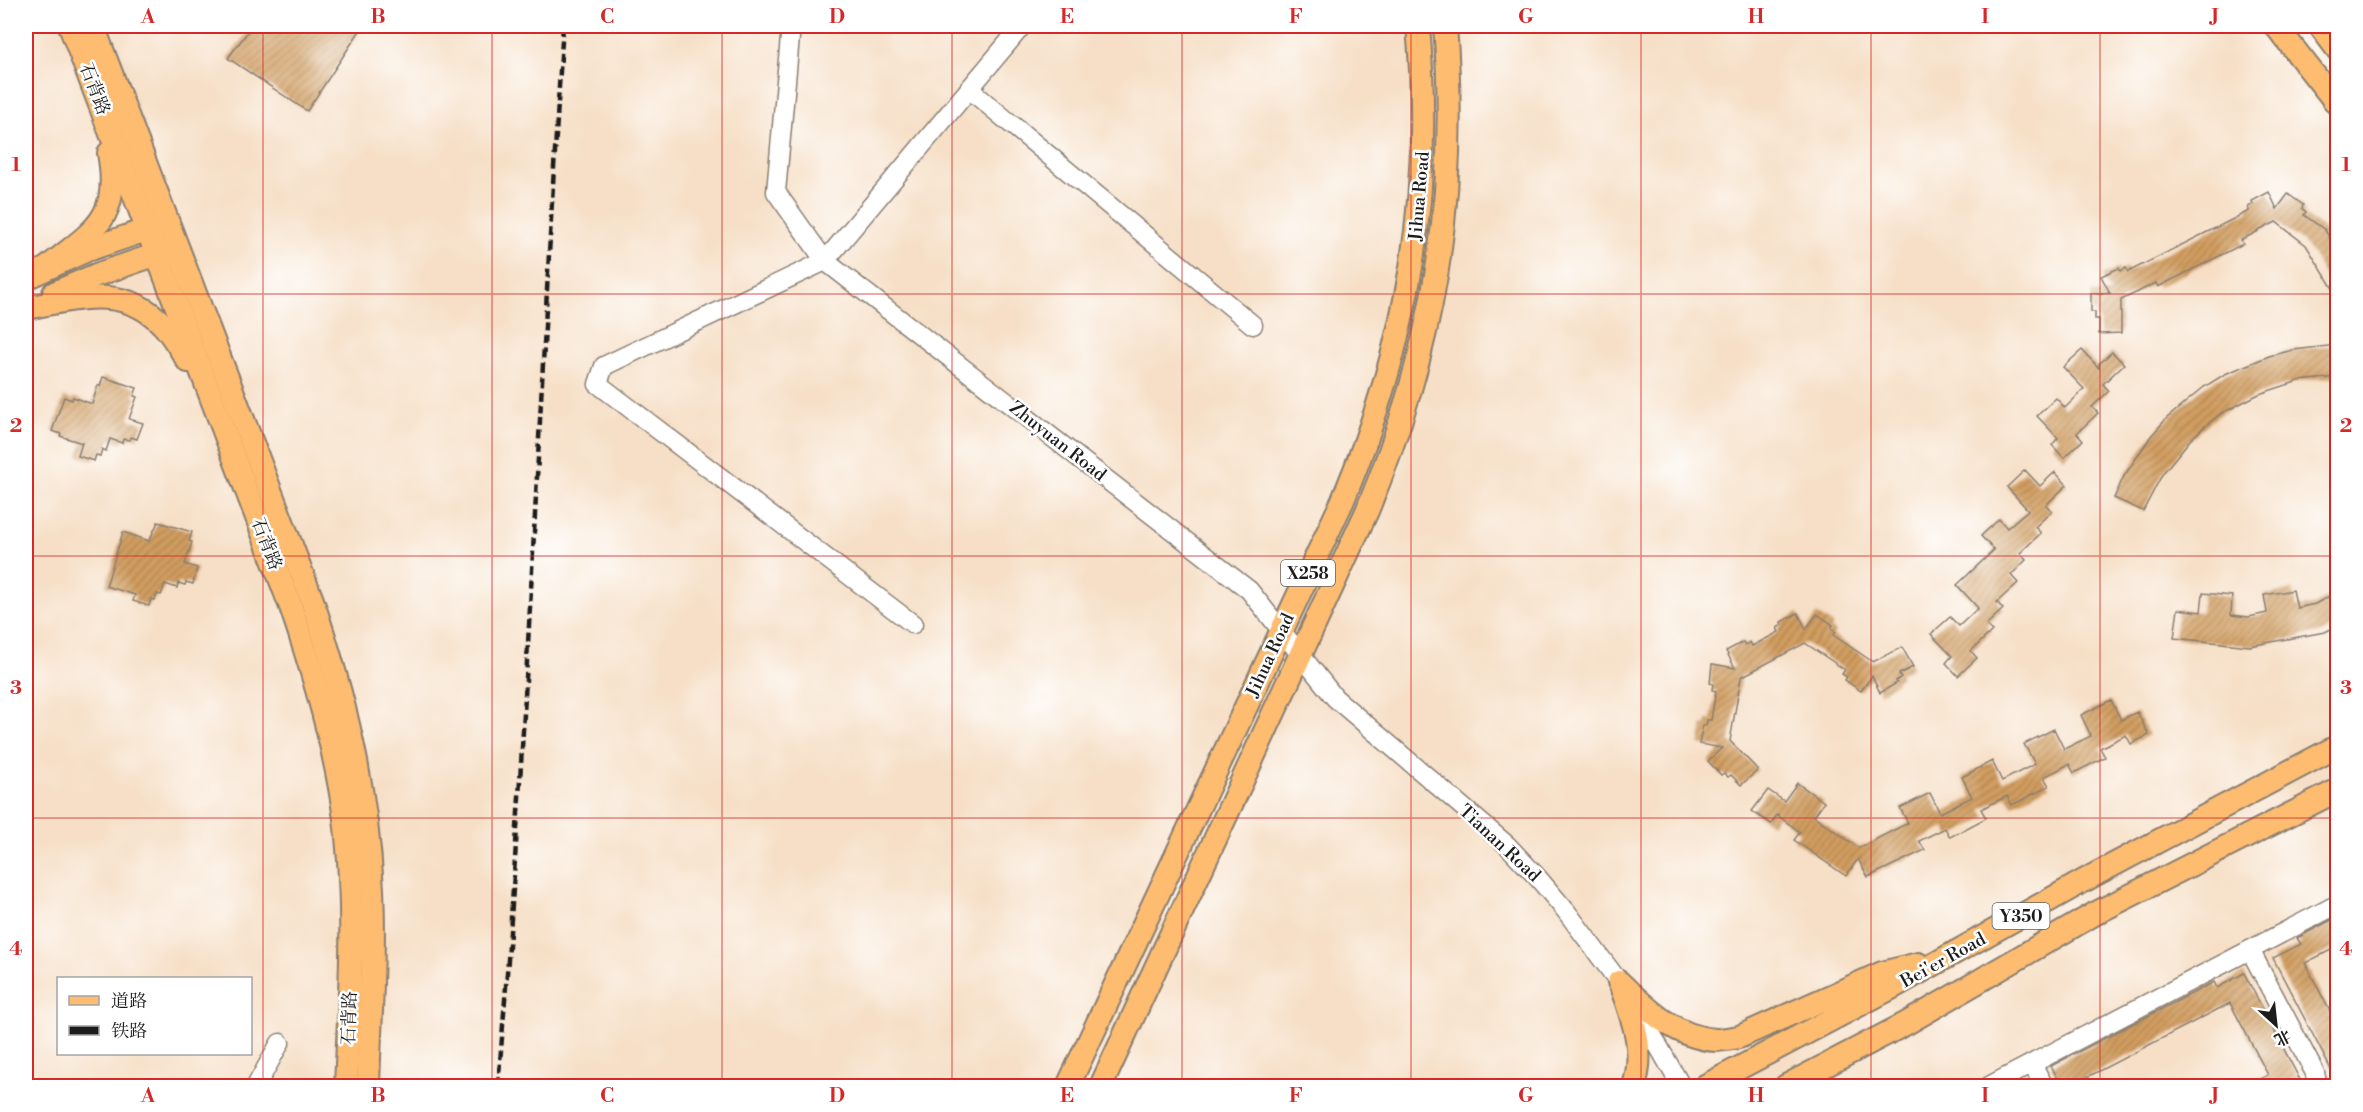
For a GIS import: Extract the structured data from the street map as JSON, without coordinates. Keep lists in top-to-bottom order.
{
  "streets": {
    "main road": [
      "石背路",
      "Jihua Road",
      "X258",
      "Y350",
      "Bei'er Road"
    ],
    "street": ["Zhuyuan Road", "Tianan Road"]
  },
  "crossings": [
    ["Jihua Road", "Zhuyuan Road"],
    ["Jihua Road", "Tianan Road"],
    ["Zhuyuan Road", "Tianan Road"]
  ],
  "legend": ["道路", "铁路"],
  "north": "bottom right",
  "grid": {
    "columns": [
      "A",
      "B",
      "C",
      "D",
      "E",
      "F",
      "G",
      "H",
      "I",
      "J"
    ],
    "rows": [
      "1",
      "2",
      "3",
      "4"
    ]
  }
}
